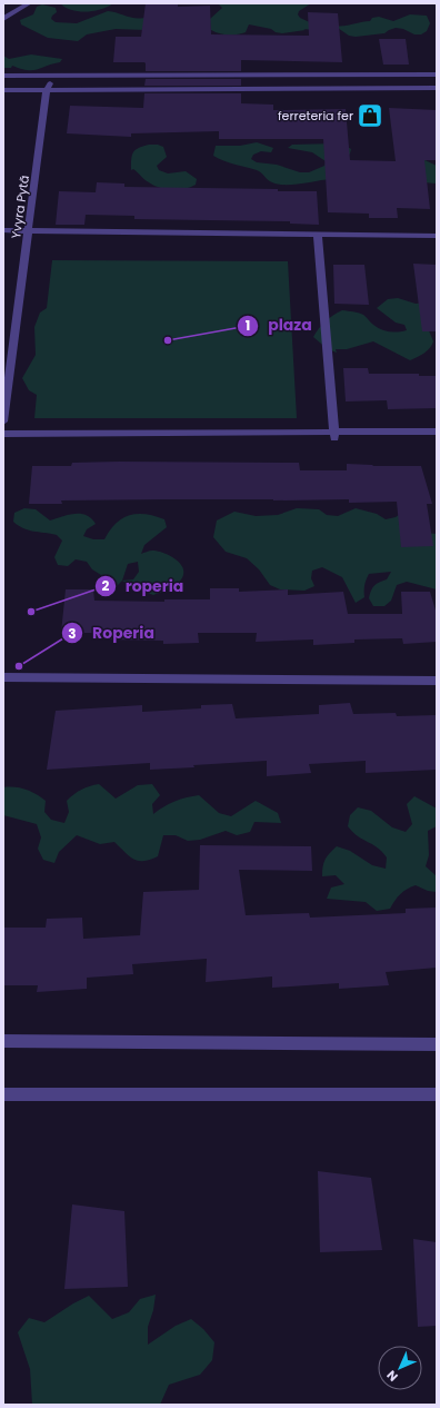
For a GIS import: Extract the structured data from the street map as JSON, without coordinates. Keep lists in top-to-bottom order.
{
  "streets": {
    "street": ["Yvyra Pytã"]
  },
  "places": {
    "shop": ["ferreteria fer"],
    "other": ["plaza", "roperia", "Roperia"]
  },
  "north": "bottom left"
}
